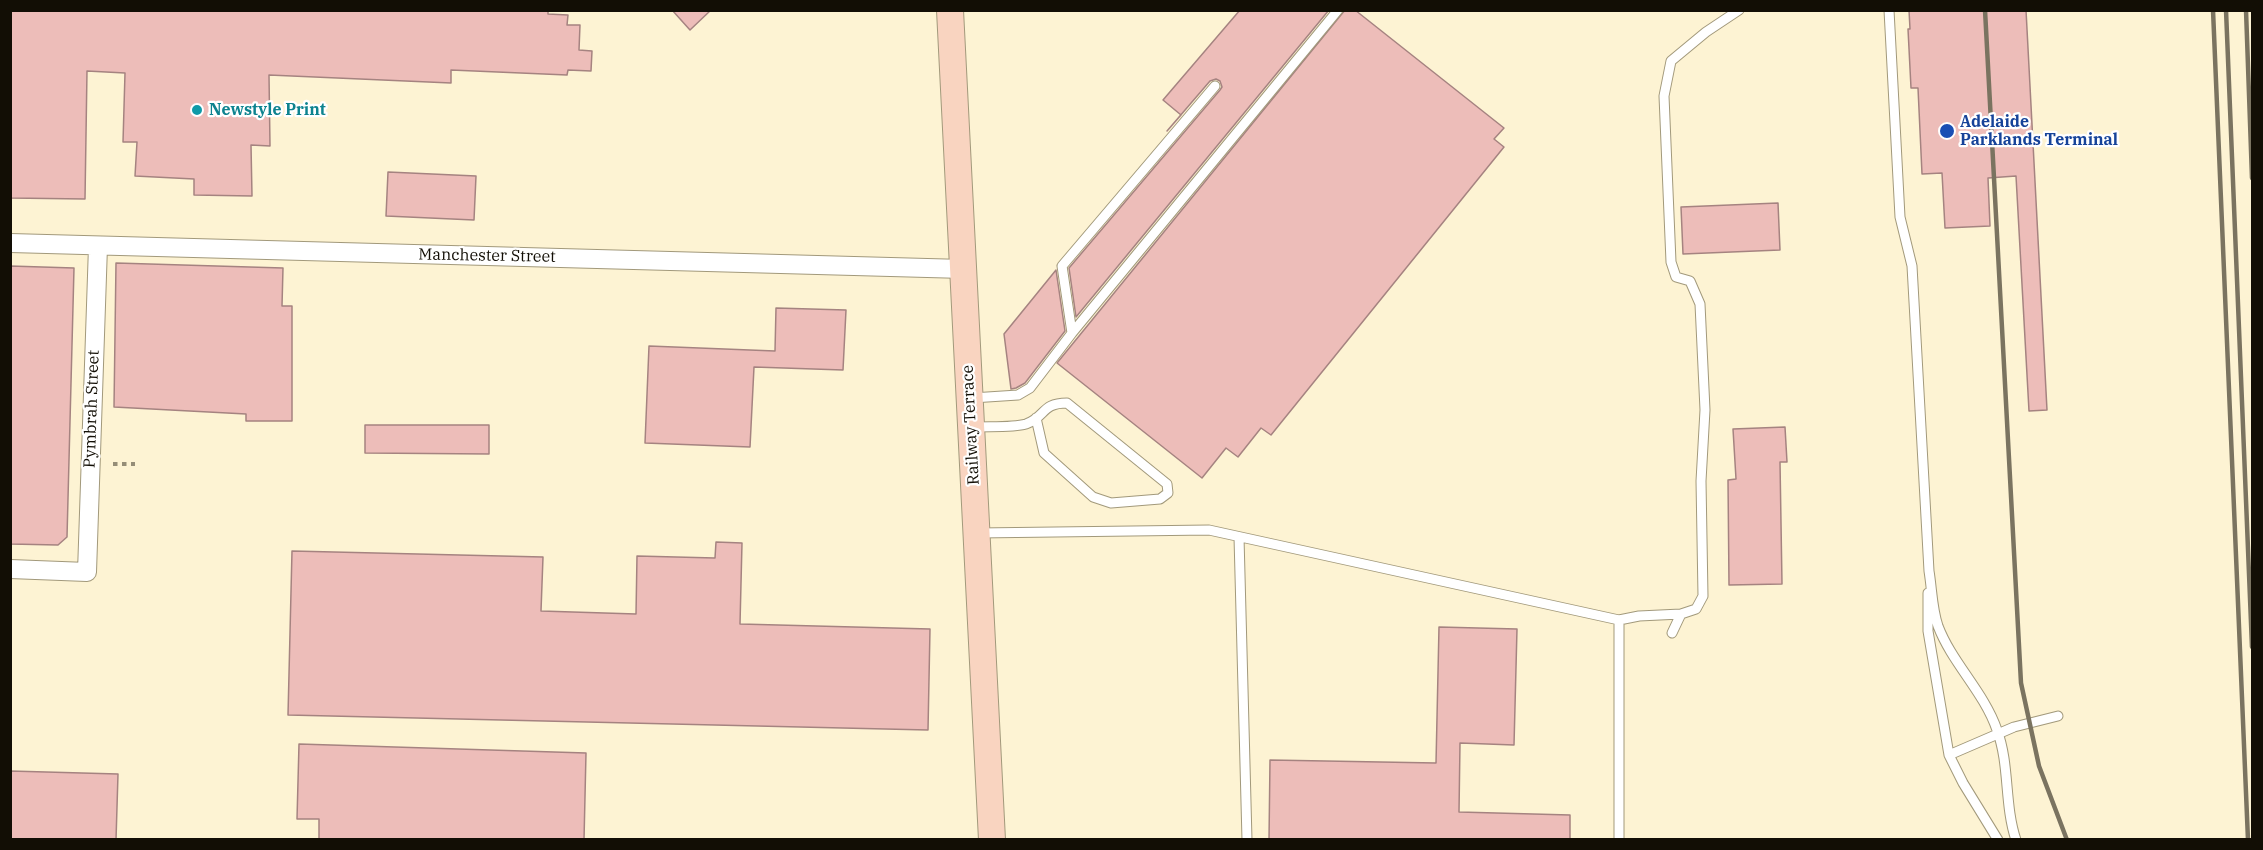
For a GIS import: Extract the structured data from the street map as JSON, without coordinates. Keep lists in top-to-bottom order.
{
  "streets": {
    "main road": ["Railway Terrace"],
    "street": ["Manchester Street", "Pymbrah Street"]
  },
  "crossings": [
    ["Manchester Street", "Pymbrah Street"],
    ["Manchester Street", "Railway Terrace"]
  ],
  "places": ["Newstyle Print", "Adelaide Parklands Terminal"]
}
